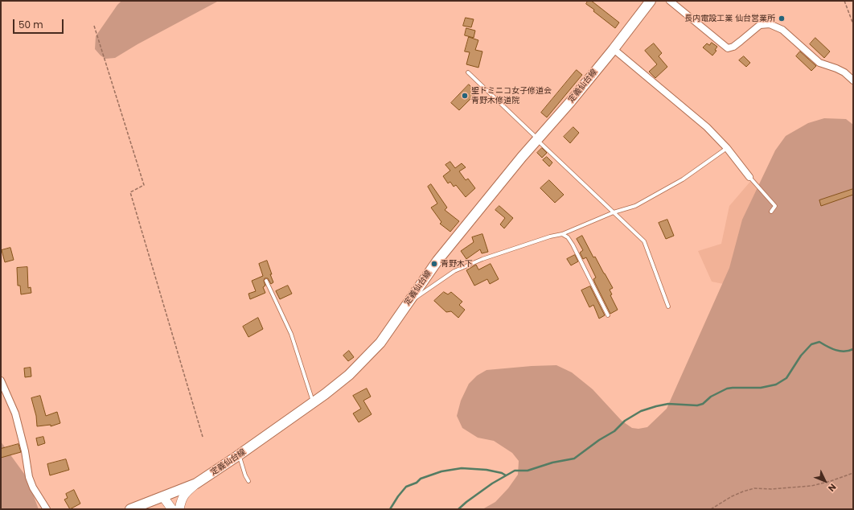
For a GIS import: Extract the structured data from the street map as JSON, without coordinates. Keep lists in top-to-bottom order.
{
  "streets": {
    "main road": ["定義仙台線"]
  },
  "places": ["長内電設工業 仙台営業所", "聖ドミニコ女子修道会 青野木修道院", "青野木下"],
  "scale_bar": "50 m",
  "north": "bottom right"
}
